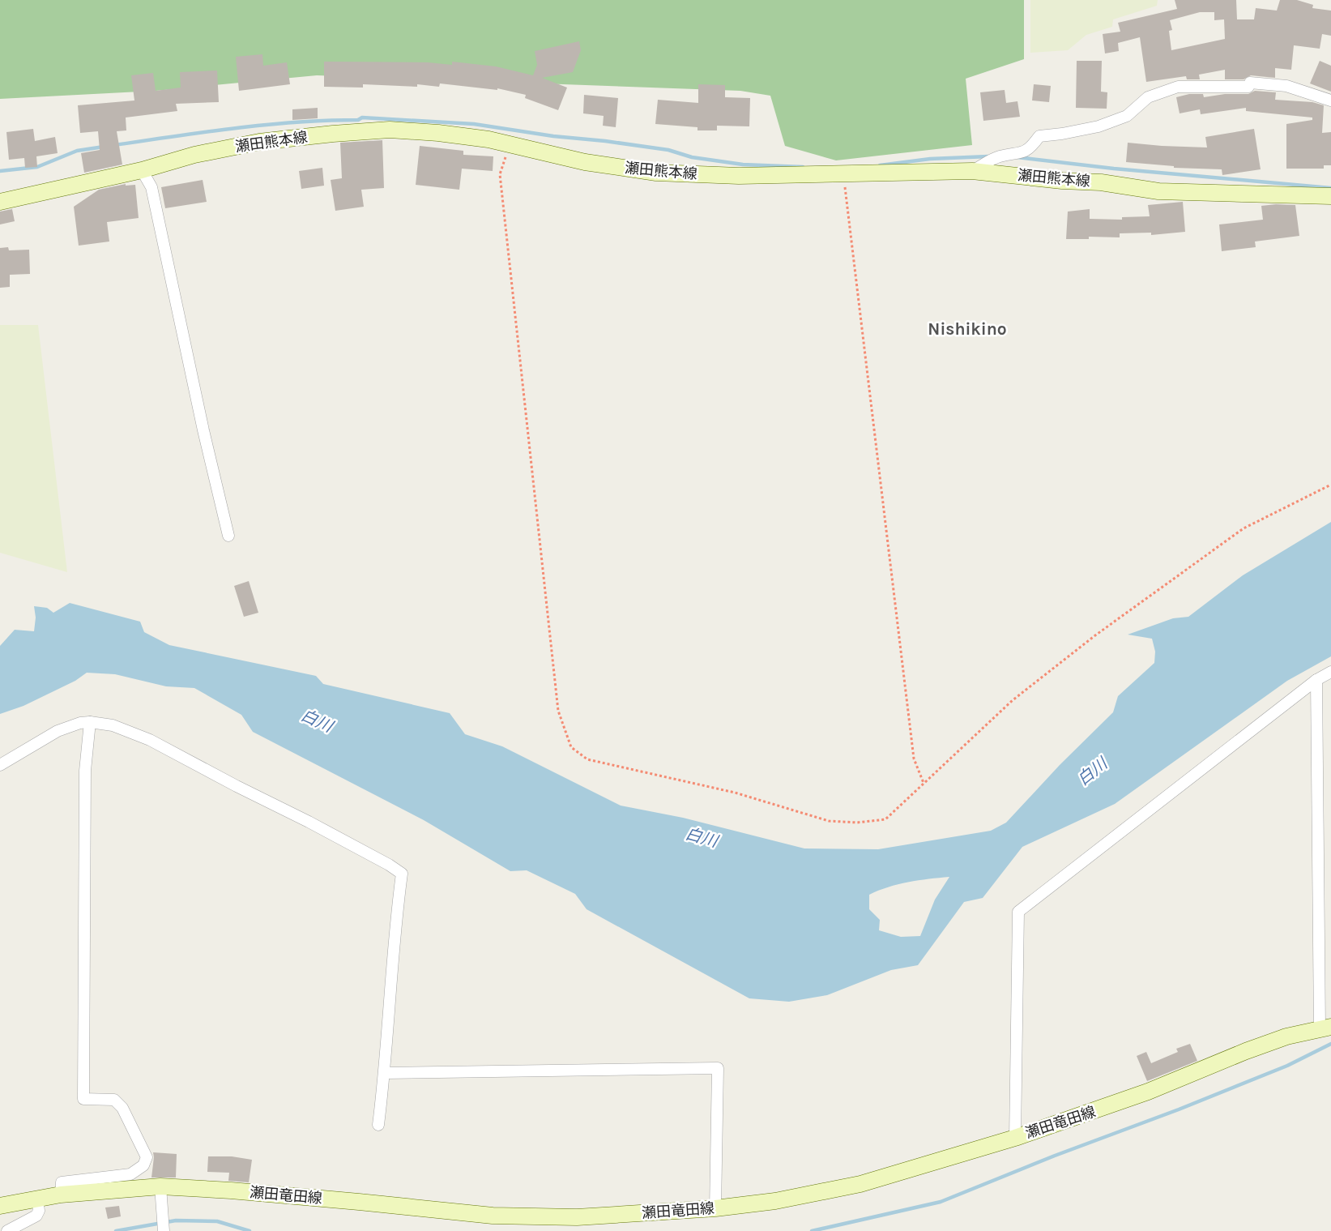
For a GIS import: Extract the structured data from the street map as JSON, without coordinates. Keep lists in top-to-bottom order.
{
  "streets": {
    "main road": ["瀬田熊本線", "瀬田竜田線"]
  },
  "districts": ["Nishikino"],
  "water": ["白川"]
}
